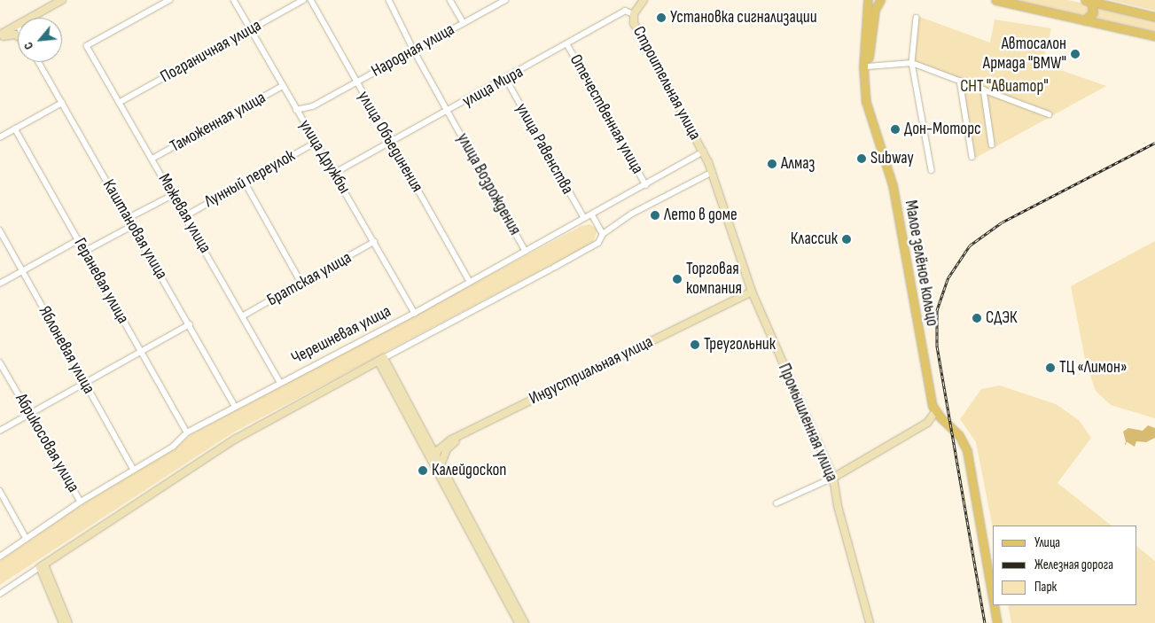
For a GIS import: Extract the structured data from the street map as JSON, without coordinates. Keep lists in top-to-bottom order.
{
  "streets": {
    "main road": ["Малое зелёное кольцо"],
    "street": [
      "Народная улица",
      "Пограничная улица",
      "Строительная улица",
      "улица Мира",
      "Отечественная улица",
      "Таможенная улица",
      "улица Объединения",
      "улица Равенства",
      "улица Дружбы",
      "Лунный переулок",
      "улица Возрождения",
      "Межевая улица",
      "Каштановая улица",
      "Братская улица",
      "Гераневая улица",
      "Черешневая улица",
      "Яблоневая улица",
      "Индустриальная улица",
      "Промышленная улица",
      "Абрикосовая улица"
    ]
  },
  "crossings": [
    ["Народная улица", "улица Объединения"],
    ["Народная улица", "улица Дружбы"],
    ["Народная улица", "улица Возрождения"],
    ["Пограничная улица", "улица Дружбы"],
    ["Пограничная улица", "Межевая улица"],
    ["Строительная улица", "улица Мира"],
    ["Строительная улица", "Черешневая улица"],
    ["Строительная улица", "Промышленная улица"],
    ["улица Мира", "Отечественная улица"],
    ["улица Мира", "улица Объединения"],
    ["улица Мира", "улица Равенства"],
    ["улица Мира", "улица Дружбы"],
    ["улица Мира", "улица Возрождения"],
    ["Отечественная улица", "Черешневая улица"],
    ["Таможенная улица", "улица Дружбы"],
    ["Таможенная улица", "Межевая улица"],
    ["улица Объединения", "Черешневая улица"],
    ["улица Равенства", "Черешневая улица"],
    ["улица Дружбы", "Лунный переулок"],
    ["улица Дружбы", "Братская улица"],
    ["улица Дружбы", "Черешневая улица"],
    ["Лунный переулок", "Межевая улица"],
    ["улица Возрождения", "Черешневая улица"],
    ["Межевая улица", "Братская улица"],
    ["Межевая улица", "Черешневая улица"],
    ["Каштановая улица", "Черешневая улица"],
    ["Гераневая улица", "Черешневая улица"],
    ["Черешневая улица", "Яблоневая улица"],
    ["Черешневая улица", "Промышленная улица"],
    ["Черешневая улица", "Абрикосовая улица"],
    ["Индустриальная улица", "Промышленная улица"]
  ],
  "parks": ["СНТ \"Авиатор\""],
  "places": [
    "Установка сигнализации",
    "Автосалон Армада \"BMW\"",
    "Дон-Моторс",
    "Subway",
    "Алмаз",
    "Лето в доме",
    "Классик",
    "Торговая компания",
    "СДЭК",
    "Треугольник",
    "ТЦ «Лимон»",
    "Калейдоскоп"
  ],
  "legend": ["Улица", "Железная дорога", "Парк"],
  "north": "bottom left"
}
